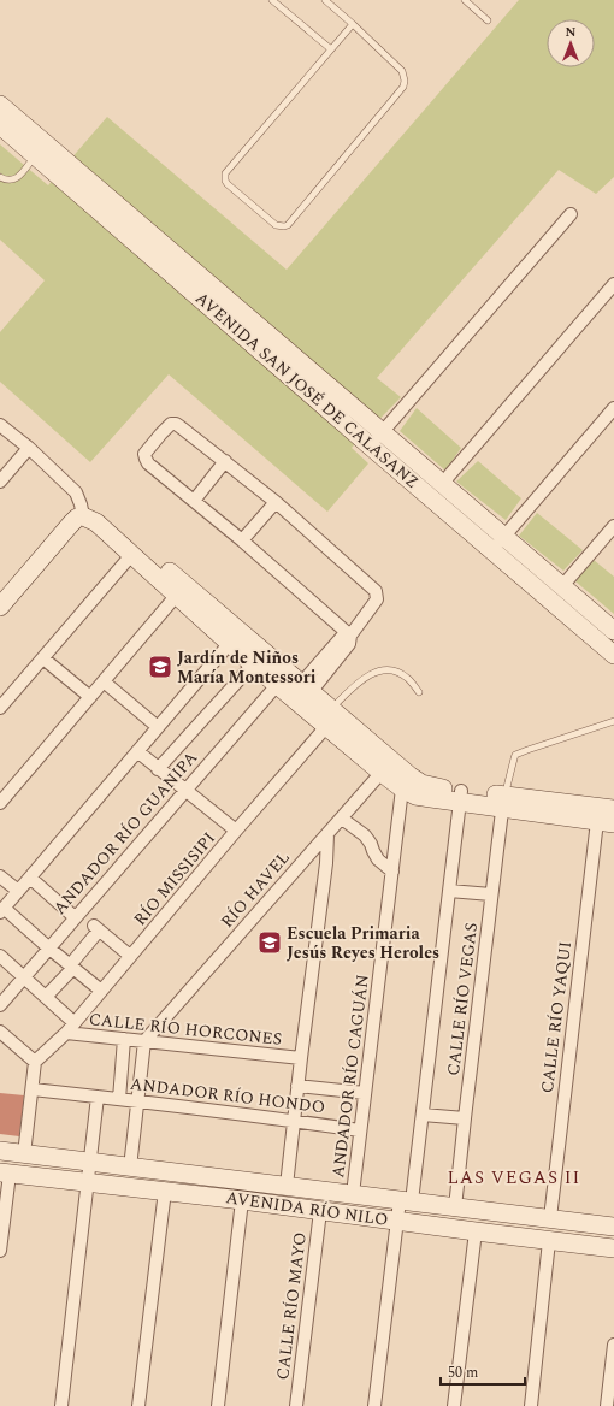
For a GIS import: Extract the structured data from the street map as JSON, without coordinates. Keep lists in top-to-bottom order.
{
  "streets": {
    "street": [
      "AVENIDA SAN JOSÉ DE CALASANZ",
      "ANDADOR RÍO GUANIPA",
      "RÍO MISSISIPI",
      "RÍO HAVEL",
      "CALLE RÍO VEGAS",
      "CALLE RÍO YAQUI",
      "CALLE RÍO HORCONES",
      "ANDADOR RÍO CAGUÁN",
      "ANDADOR RÍO HONDO",
      "AVENIDA RÍO NILO",
      "CALLE RÍO MAYO"
    ]
  },
  "crossings": [
    ["RÍO MISSISIPI", "CALLE RÍO HORCONES"],
    ["RÍO HAVEL", "CALLE RÍO HORCONES"],
    ["CALLE RÍO VEGAS", "AVENIDA RÍO NILO"],
    ["CALLE RÍO YAQUI", "AVENIDA RÍO NILO"],
    ["ANDADOR RÍO CAGUÁN", "ANDADOR RÍO HONDO"],
    ["ANDADOR RÍO CAGUÁN", "AVENIDA RÍO NILO"],
    ["AVENIDA RÍO NILO", "CALLE RÍO MAYO"]
  ],
  "districts": ["LAS VEGAS II"],
  "places": {
    "school or university": ["Jardín de Niños María Montessori", "Escuela Primaria Jesús Reyes Heroles"]
  },
  "scale_bar": "50 m",
  "north": "top"
}
